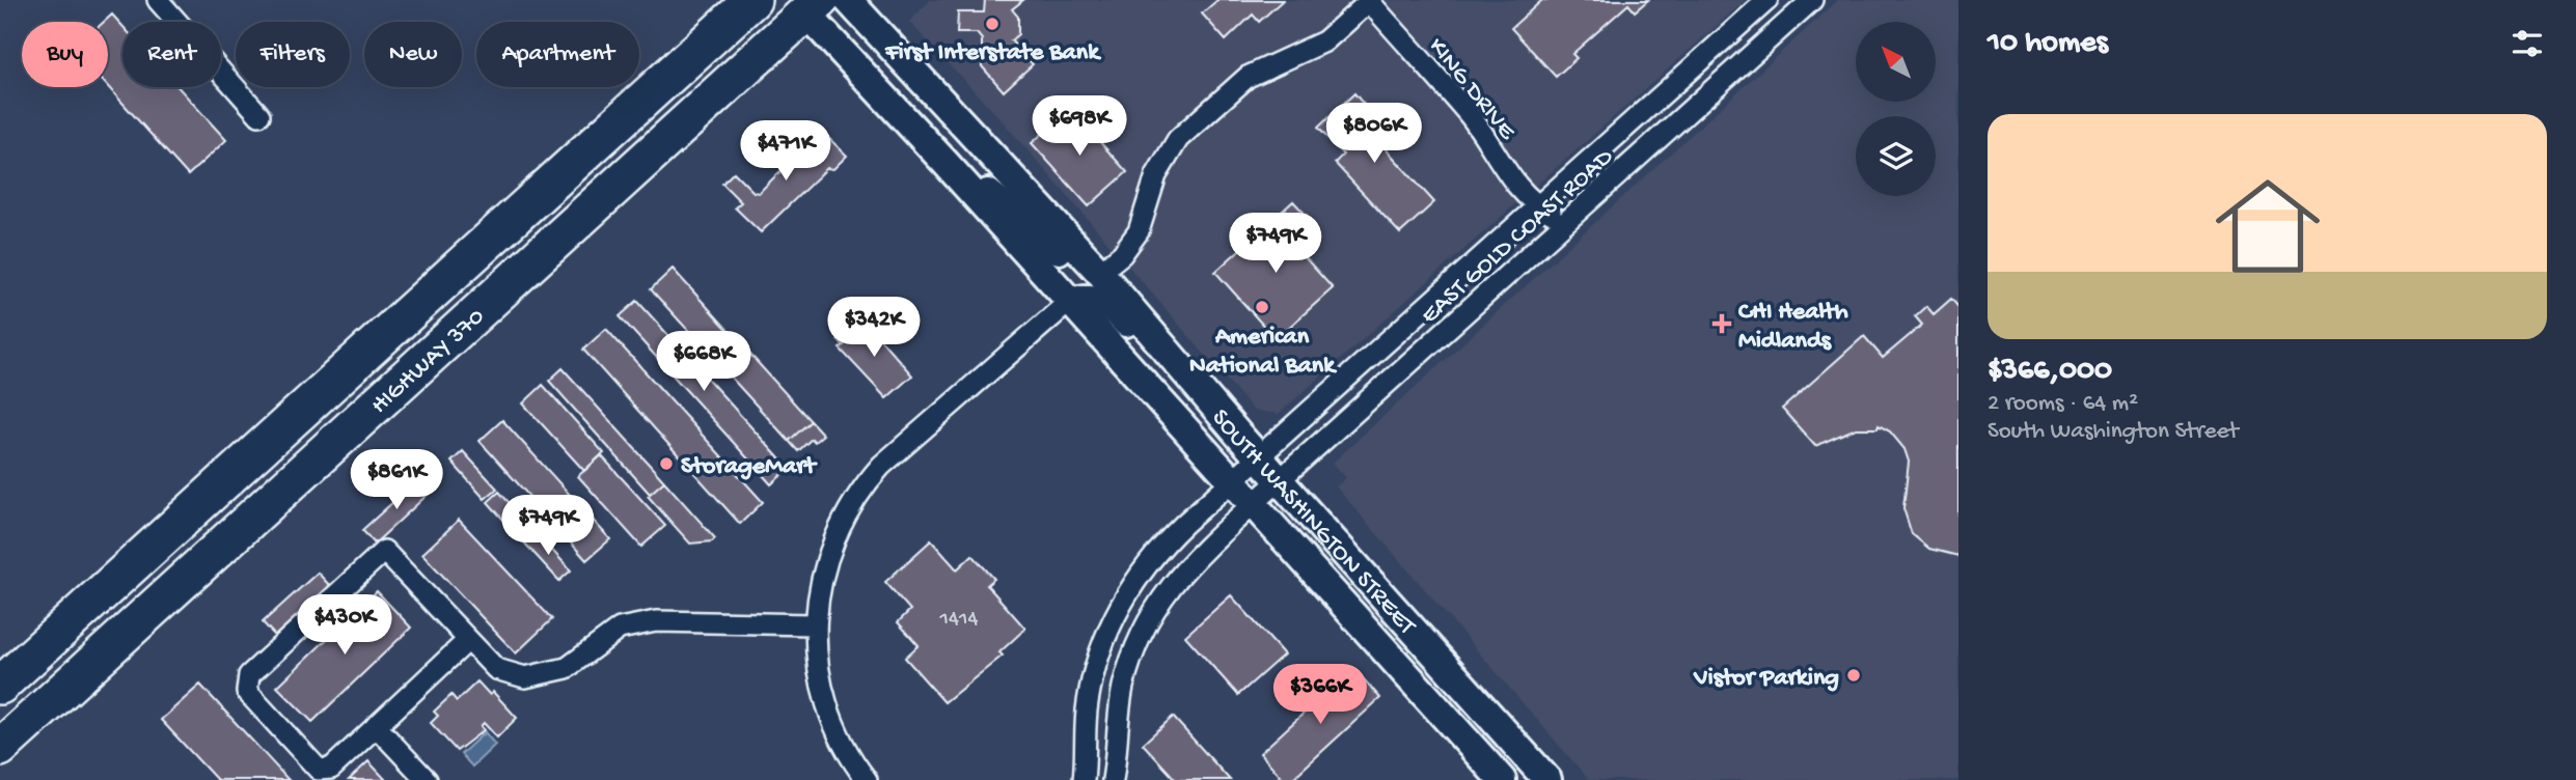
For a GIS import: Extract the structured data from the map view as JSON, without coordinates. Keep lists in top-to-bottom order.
{
  "streets": {
    "highway": ["HIGHWAY 370"],
    "main road": ["SOUTH WASHINGTON STREET"],
    "street": ["KING DRIVE", "EAST GOLD COAST ROAD"]
  },
  "crossings": [
    ["KING DRIVE", "EAST GOLD COAST ROAD"],
    ["EAST GOLD COAST ROAD", "SOUTH WASHINGTON STREET"],
    ["HIGHWAY 370", "SOUTH WASHINGTON STREET"]
  ],
  "places": {
    "other": [
      "First Interstate Bank",
      "American National Bank",
      "StorageMart",
      "Vistor Parking"
    ],
    "health": ["CHI Health Midlands"]
  },
  "house_numbers": ["1414"],
  "north": "top left",
  "page": {
    "heading": "10 homes",
    "chip": [
      "Buy",
      "Rent",
      "Filters",
      "New",
      "Apartment"
    ],
    "list": [
      {
        "name": "$366,000",
        "note": "2 rooms · 64 m² · South Washington Street"
      }
    ],
    "price": [
      "$698K",
      "$806K",
      "$471K",
      "$749K",
      "$342K",
      "$668K",
      "$861K",
      "$749K",
      "$430K",
      "$366K"
    ]
  }
}
